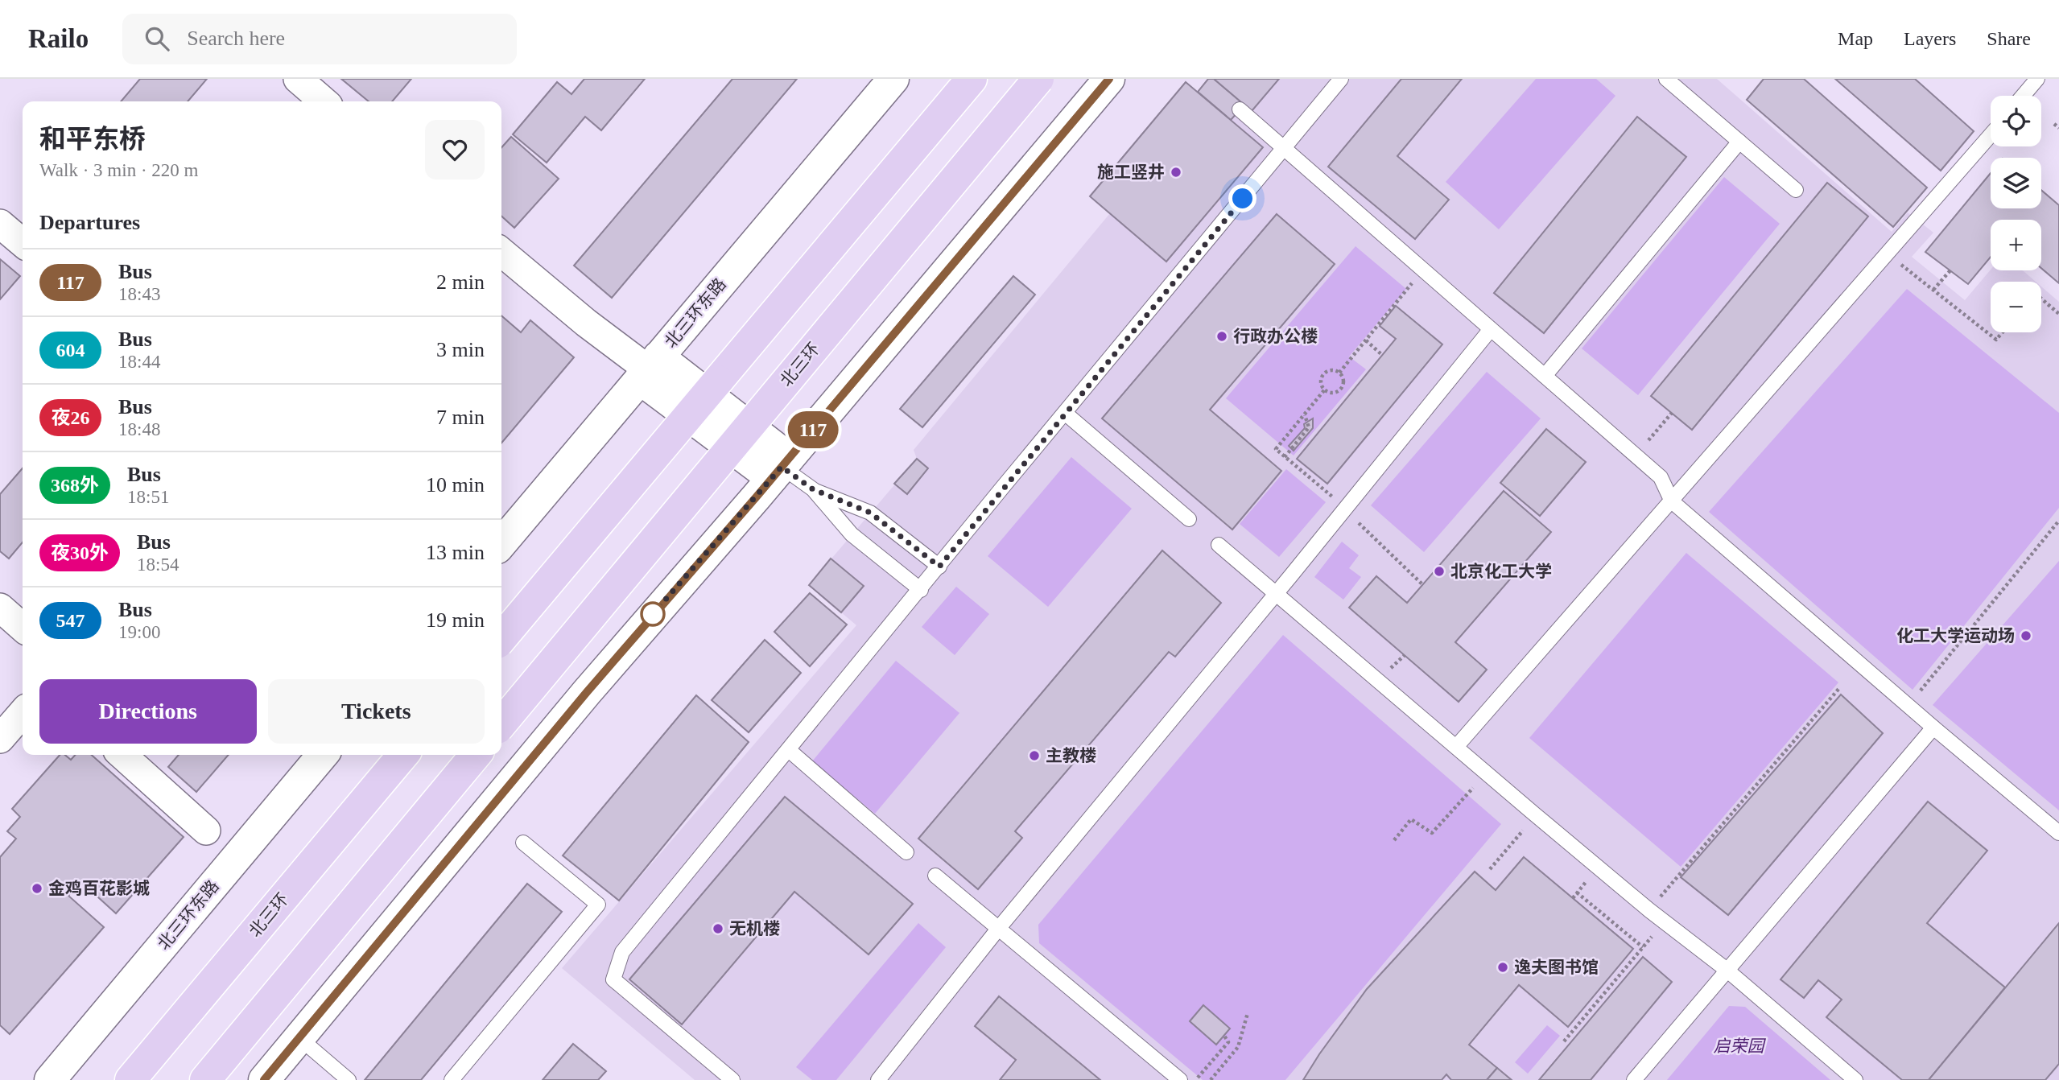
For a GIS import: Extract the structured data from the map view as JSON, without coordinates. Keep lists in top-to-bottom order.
{
  "streets": {
    "highway": ["北三环"],
    "street": ["北三环东路"]
  },
  "parks": ["启荣园"],
  "places": [
    "施工竖井",
    "行政办公楼",
    "北京化工大学",
    "化工大学运动场",
    "主教楼",
    "金鸡百花影城",
    "无机楼",
    "逸夫图书馆"
  ],
  "lines": ["bus line 117"],
  "page": {
    "header": "Railo",
    "search": "Search here",
    "nav": ["Map", "Layers", "Share"],
    "on_map": "117",
    "map_buttons": ["+", "−"],
    "heading": [
      ["和平东桥", "Walk · 3 min · 220 m"],
      "Departures"
    ],
    "list": [
      {
        "mark": "117",
        "name": "Bus",
        "note": "18:43",
        "value": "2 min"
      },
      {
        "mark": "604",
        "name": "Bus",
        "note": "18:44",
        "value": "3 min"
      },
      {
        "mark": "夜26",
        "name": "Bus",
        "note": "18:48",
        "value": "7 min"
      },
      {
        "mark": "368外",
        "name": "Bus",
        "note": "18:51",
        "value": "10 min"
      },
      {
        "mark": "夜30外",
        "name": "Bus",
        "note": "18:54",
        "value": "13 min"
      },
      {
        "mark": "547",
        "name": "Bus",
        "note": "19:00",
        "value": "19 min"
      }
    ],
    "buttons": ["Directions", "Tickets"]
  }
}
